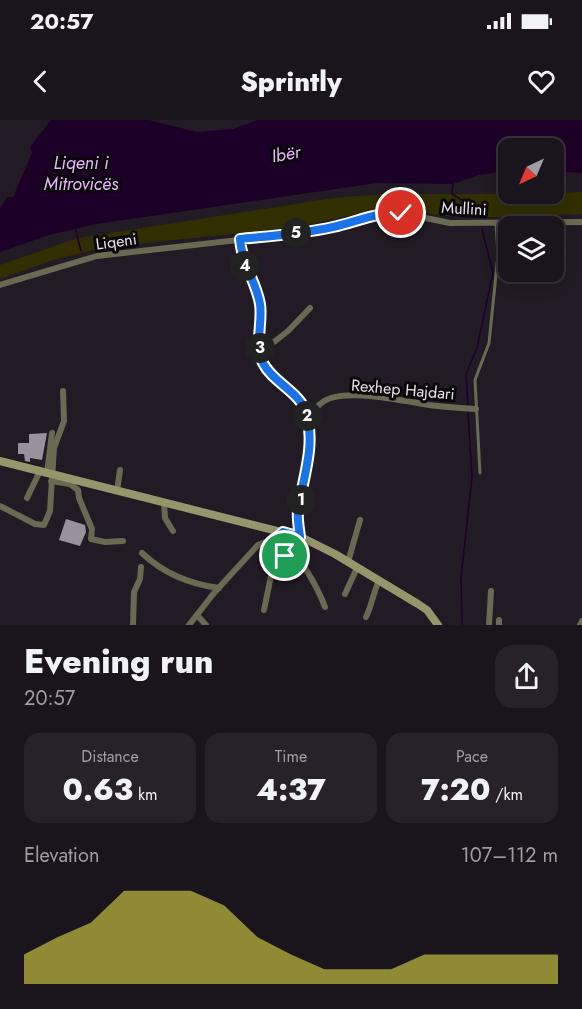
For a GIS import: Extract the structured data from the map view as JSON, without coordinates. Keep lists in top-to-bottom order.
{
  "streets": {
    "street": ["Mullini", "Liqeni", "Rexhep Hajdari"]
  },
  "crossings": [
    ["Mullini", "Liqeni"],
    ["Mullini", "Rexhep Hajdari"],
    ["Liqeni", "Rexhep Hajdari"]
  ],
  "water": ["Ibër", "Liqeni i Mitrovicës"],
  "north": "bottom left",
  "page": {
    "status": "20:57",
    "header": "Sprintly",
    "pins": [
      "5",
      "4",
      "3",
      "2",
      "1"
    ],
    "heading": ["Evening run", "20:57"],
    "stats": [
      ["Distance", "0.63 km"],
      ["Time", "4:37"],
      ["Pace", "7:20 /km"]
    ],
    "chart": ["Elevation", "107–112 m"]
  }
}
